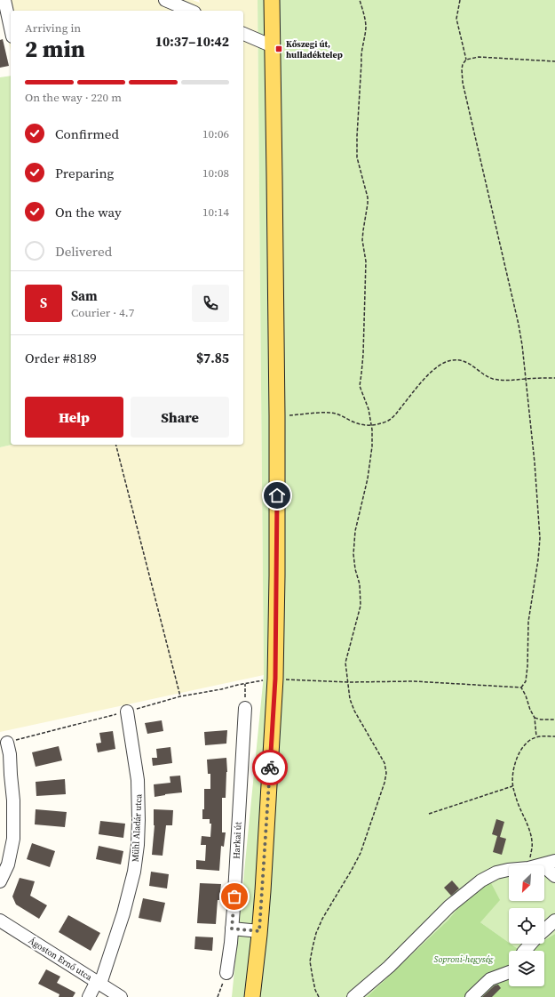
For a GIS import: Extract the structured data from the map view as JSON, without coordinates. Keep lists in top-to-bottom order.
{
  "streets": {
    "street": ["Mühl Aladár utca", "Harkai út", "Ágoston Ernő utca"]
  },
  "crossings": [
    ["Mühl Aladár utca", "Ágoston Ernő utca"]
  ],
  "parks": ["Soproni-hegység"],
  "places": {
    "transit": ["Kőszegi út, hulladéktelep"]
  },
  "north": "bottom left",
  "page": {
    "heading": ["2 min", "Arriving in", "10:37–10:42"],
    "panel": [
      "Sam",
      "Courier · 4.7",
      "Order #8189",
      "$7.85"
    ],
    "bar": "On the way · 220 m",
    "list": [
      ["Confirmed", "10:06"],
      ["Preparing", "10:08"],
      ["On the way", "10:14"],
      "Delivered"
    ],
    "round": "S",
    "buttons": ["Help", "Share"]
  }
}
